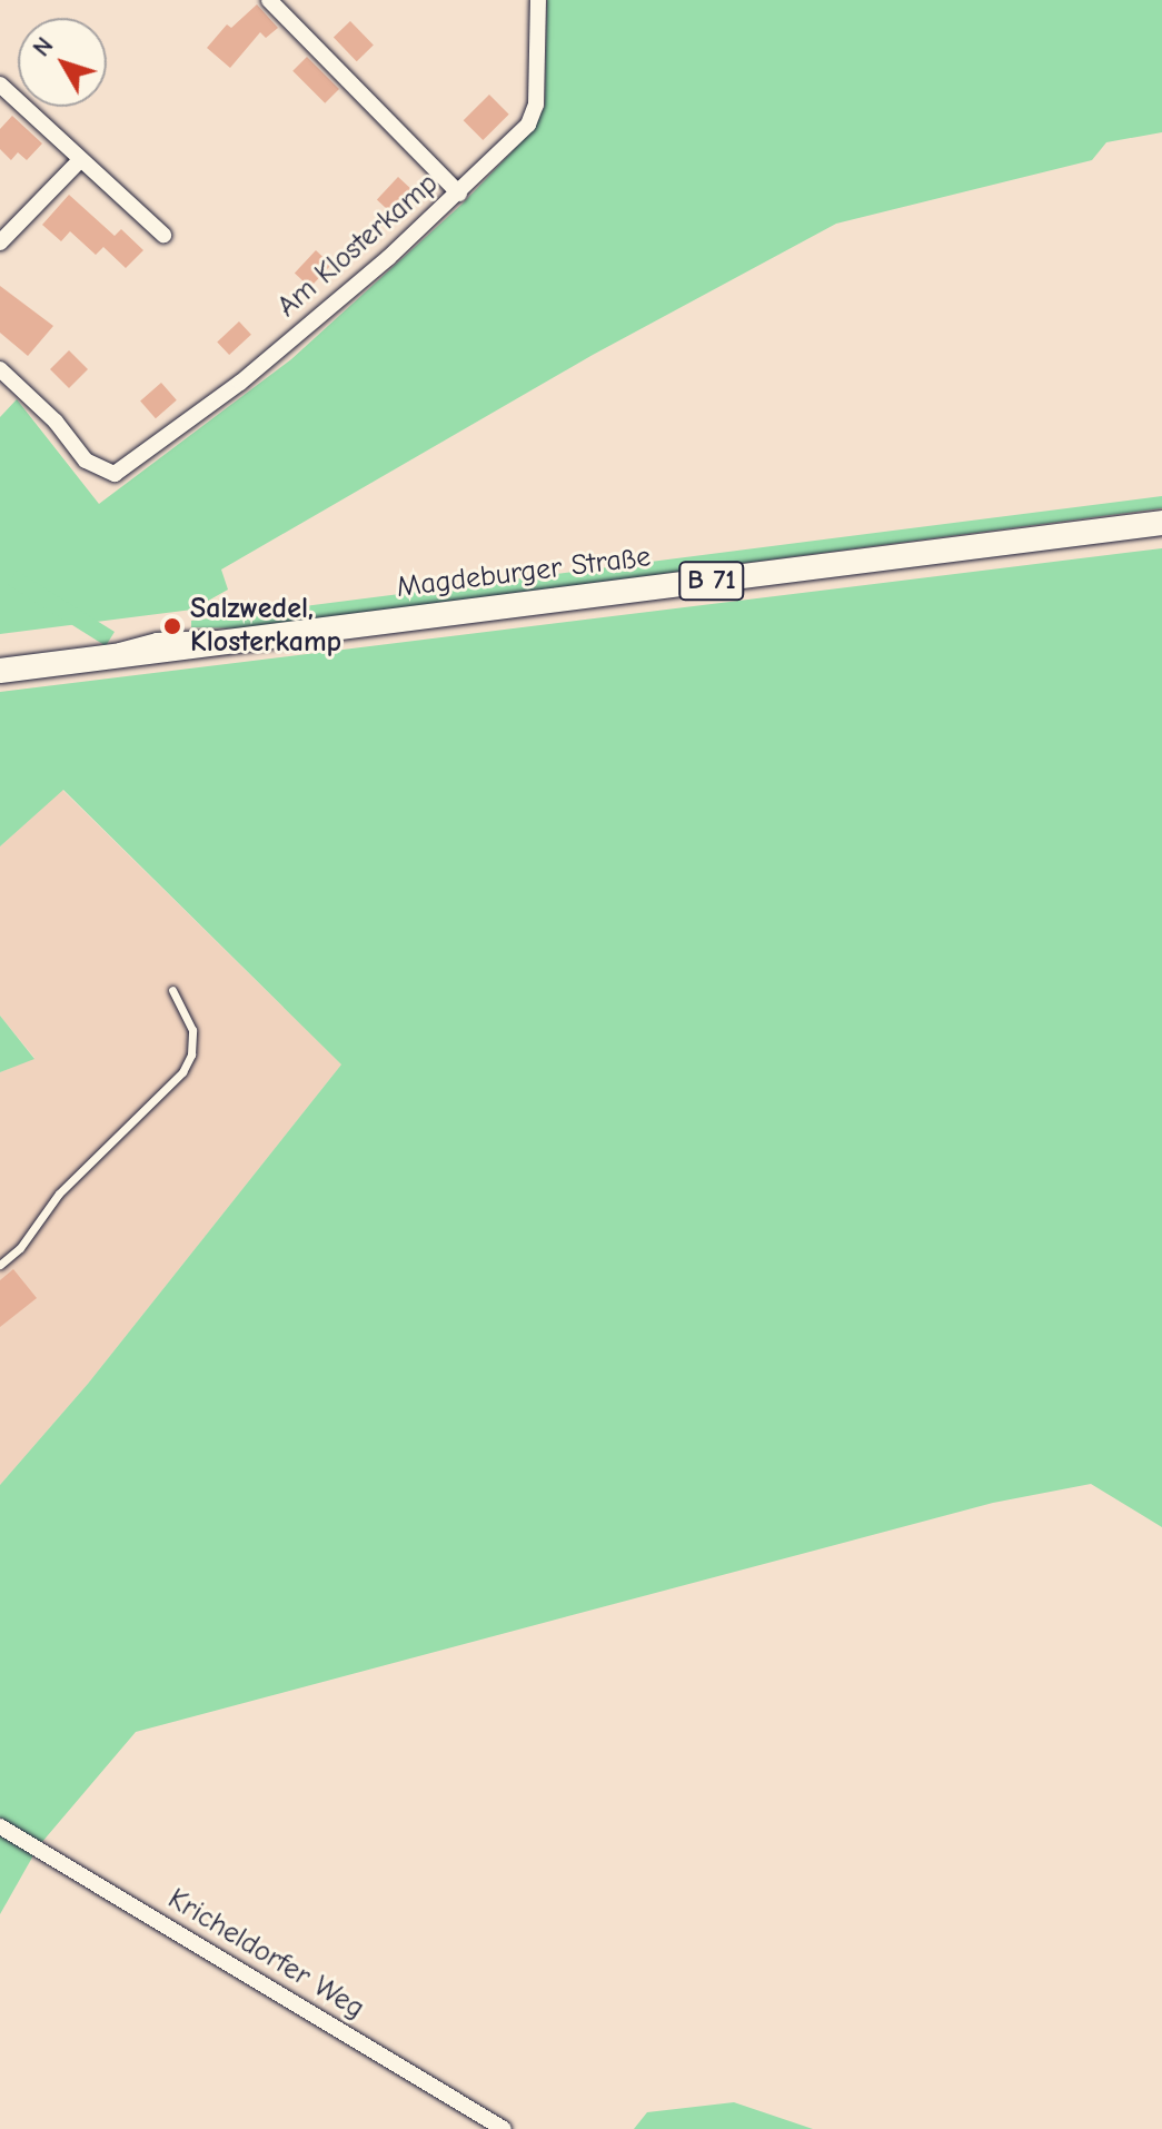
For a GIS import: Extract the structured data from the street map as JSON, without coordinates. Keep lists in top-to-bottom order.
{
  "streets": {
    "main road": ["Magdeburger Straße", "B 71"],
    "street": ["Am Klosterkamp", "Kricheldorfer Weg"]
  },
  "places": ["Salzwedel, Klosterkamp"],
  "north": "top left"
}
